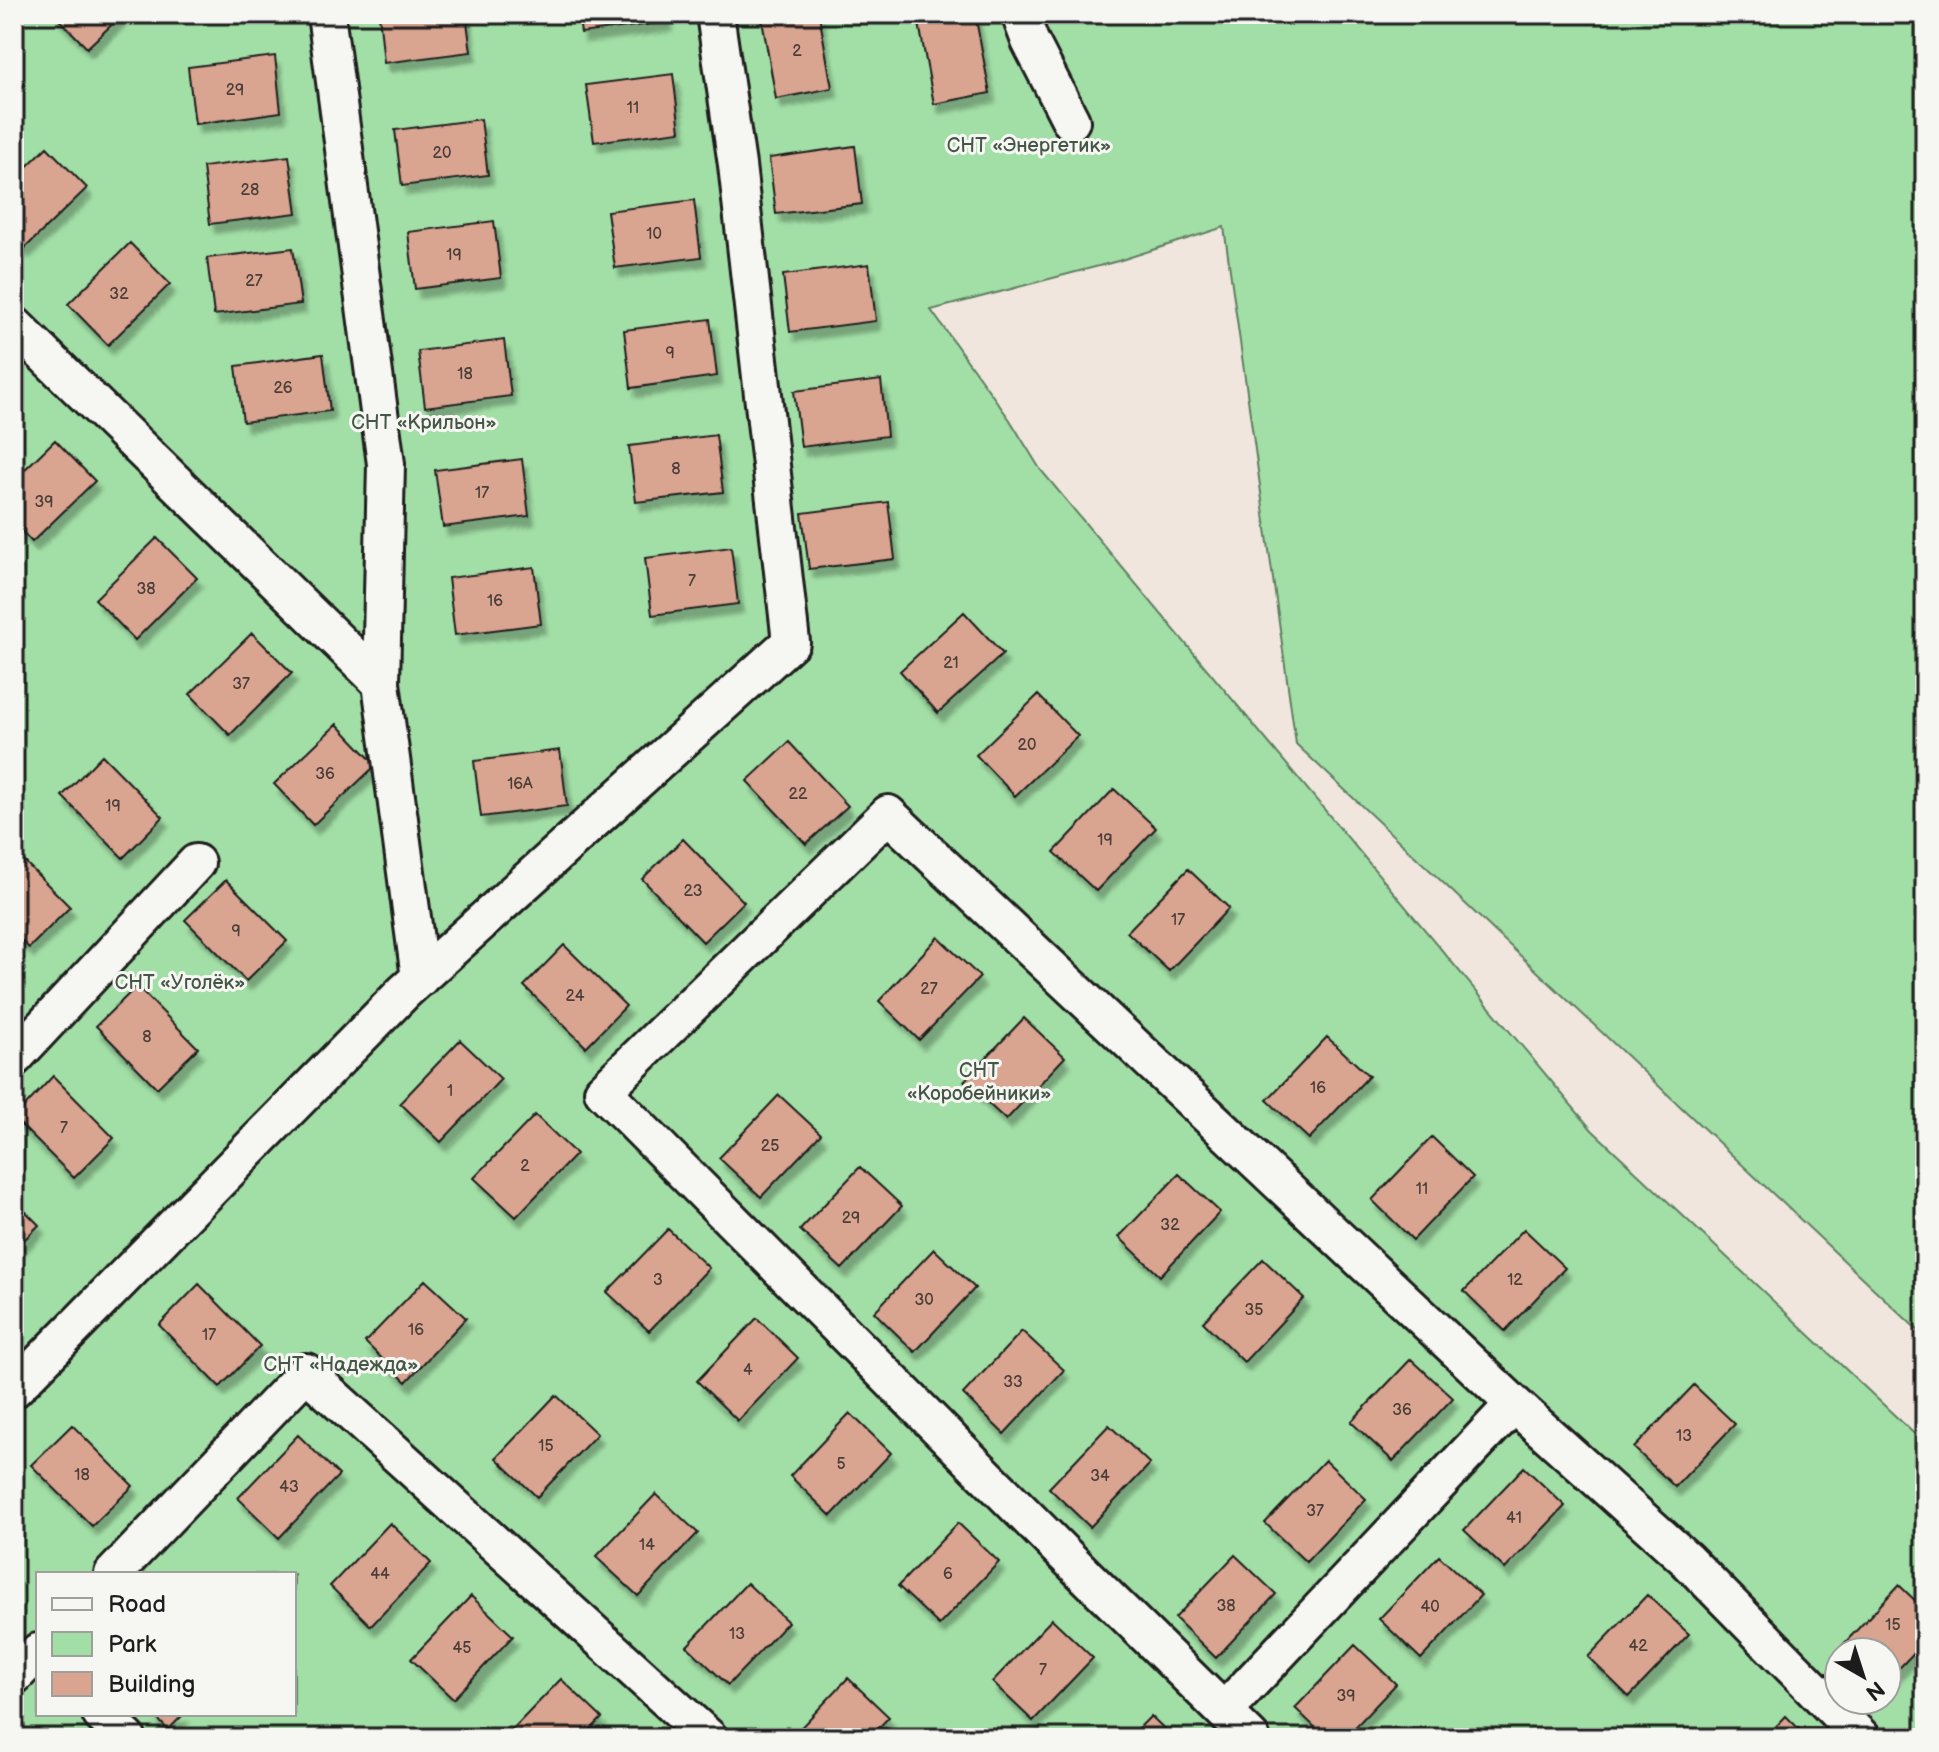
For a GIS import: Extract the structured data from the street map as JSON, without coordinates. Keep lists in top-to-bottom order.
{
  "parks": [
    "СНТ «Энергетик»",
    "СНТ «Крильон»",
    "СНТ «Уголёк»",
    "СНТ «Коробейники»",
    "СНТ «Надежда»"
  ],
  "house_numbers": [
    "2",
    "29",
    "11",
    "20",
    "28",
    "10",
    "19",
    "27",
    "32",
    "9",
    "18",
    "26",
    "8",
    "17",
    "39",
    "7",
    "38",
    "16",
    "21",
    "37",
    "20",
    "36",
    "16А",
    "22",
    "19",
    "19",
    "23",
    "17",
    "9",
    "27",
    "24",
    "8",
    "16",
    "1",
    "7",
    "25",
    "2",
    "11",
    "29",
    "32",
    "3",
    "12",
    "30",
    "35",
    "16",
    "17",
    "4",
    "33",
    "36",
    "13",
    "15",
    "5",
    "18",
    "34",
    "43",
    "37",
    "41",
    "14",
    "44",
    "6",
    "38",
    "40",
    "15",
    "13",
    "42",
    "45",
    "7",
    "39"
  ],
  "legend": ["Road", "Park", "Building"],
  "north": "bottom right"
}
